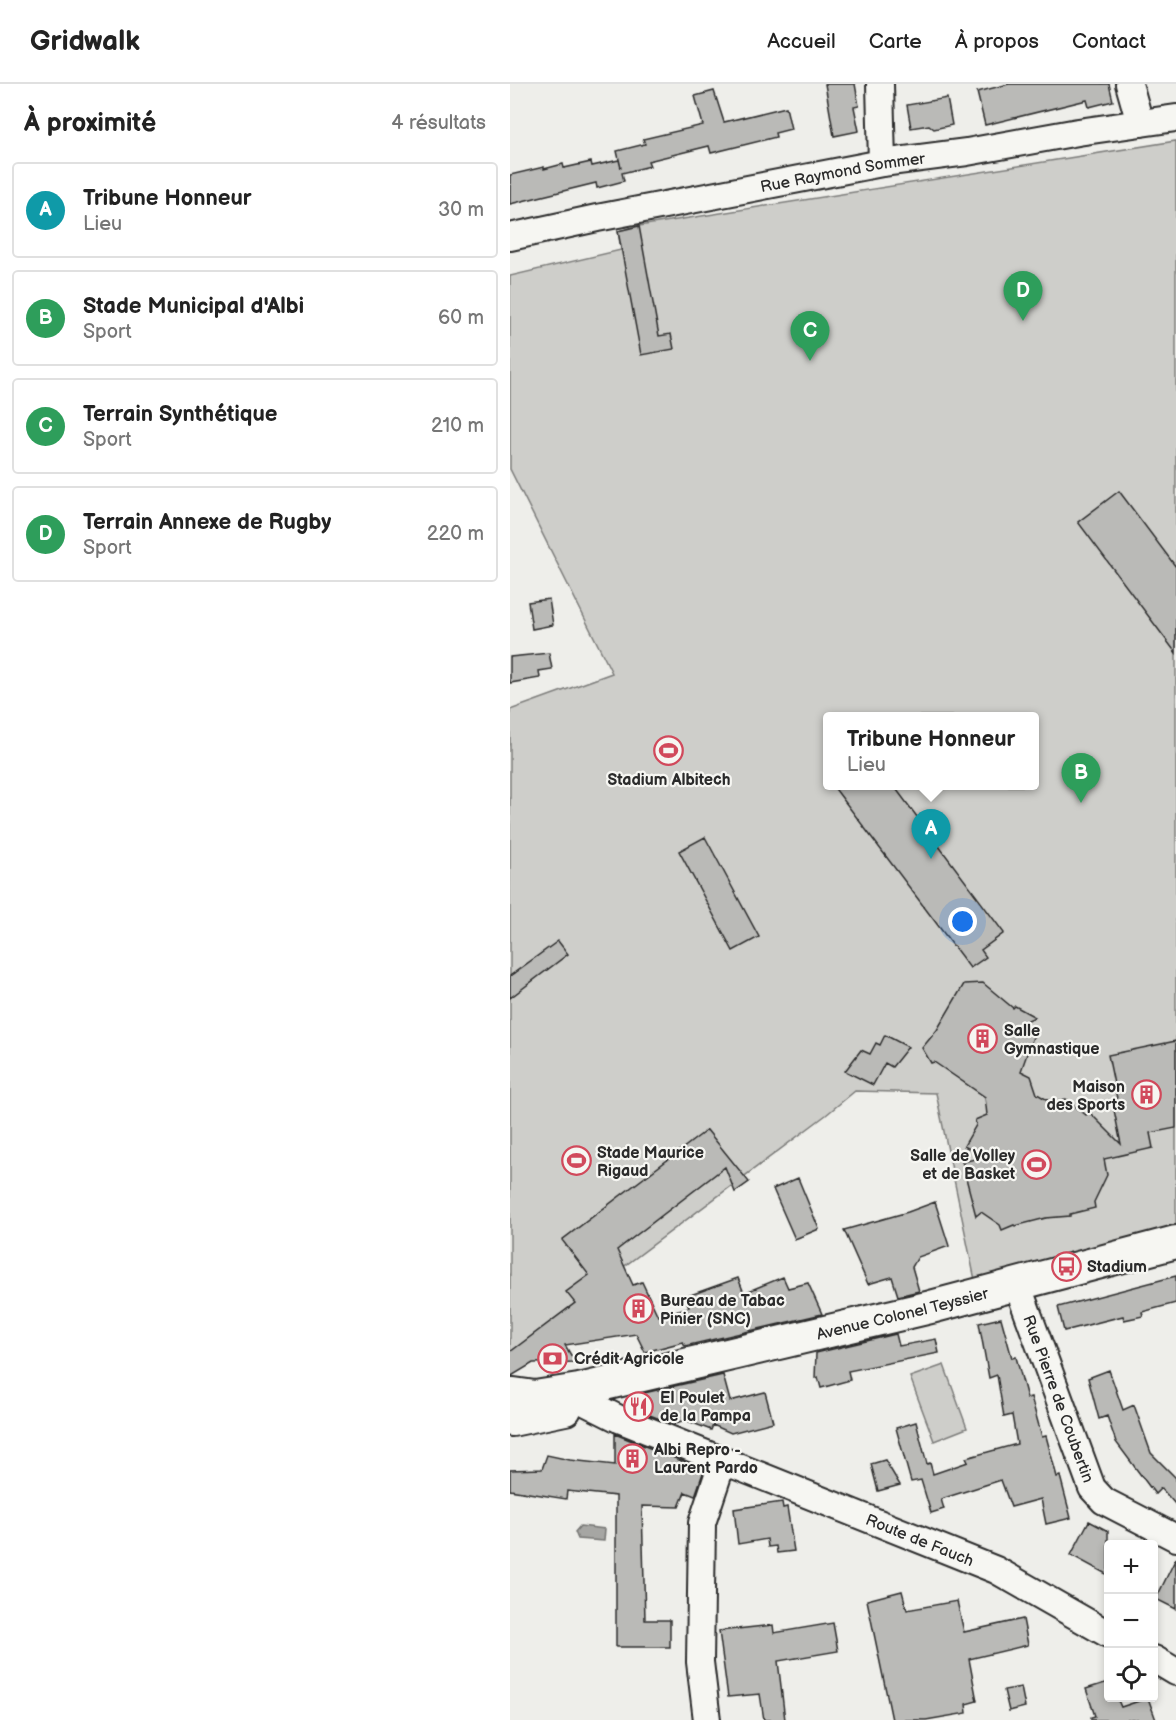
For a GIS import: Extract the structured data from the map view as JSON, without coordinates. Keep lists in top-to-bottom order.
{
  "streets": {
    "main road": ["Avenue Colonel Teyssier"],
    "street": ["Rue Raymond Sommer", "Rue Pierre de Coubertin", "Route de Fauch"]
  },
  "crossings": [
    ["Avenue Colonel Teyssier", "Rue Pierre de Coubertin"],
    ["Avenue Colonel Teyssier", "Route de Fauch"]
  ],
  "places": {
    "sports": ["Stadium Albitech", "Stade Maurice Rigaud", "Salle de Volley et de Basket"],
    "building": [
      "Salle Gymnastique",
      "Maison des Sports",
      "Bureau de Tabac Pinier (SNC)",
      "Albi Repro - Laurent Pardo"
    ],
    "bus stop": ["Stadium"],
    "bank": ["Crédit Agricole"],
    "restaurant": ["El Poulet de la Pampa"]
  },
  "page": {
    "header": "Gridwalk",
    "nav": [
      "Accueil",
      "Carte",
      "À propos",
      "Contact"
    ],
    "heading": ["À proximité", "4 résultats"],
    "list": [
      {
        "mark": "A",
        "name": "Tribune Honneur",
        "note": "Lieu",
        "value": "30 m"
      },
      {
        "mark": "B",
        "name": "Stade Municipal d'Albi",
        "note": "Sport",
        "value": "60 m"
      },
      {
        "mark": "C",
        "name": "Terrain Synthétique",
        "note": "Sport",
        "value": "210 m"
      },
      {
        "mark": "D",
        "name": "Terrain Annexe de Rugby",
        "note": "Sport",
        "value": "220 m"
      }
    ],
    "pins": [
      "D",
      "C",
      "B",
      "A"
    ],
    "popup": ["Tribune Honneur", "Lieu"],
    "map_buttons": ["+", "−"]
  }
}
